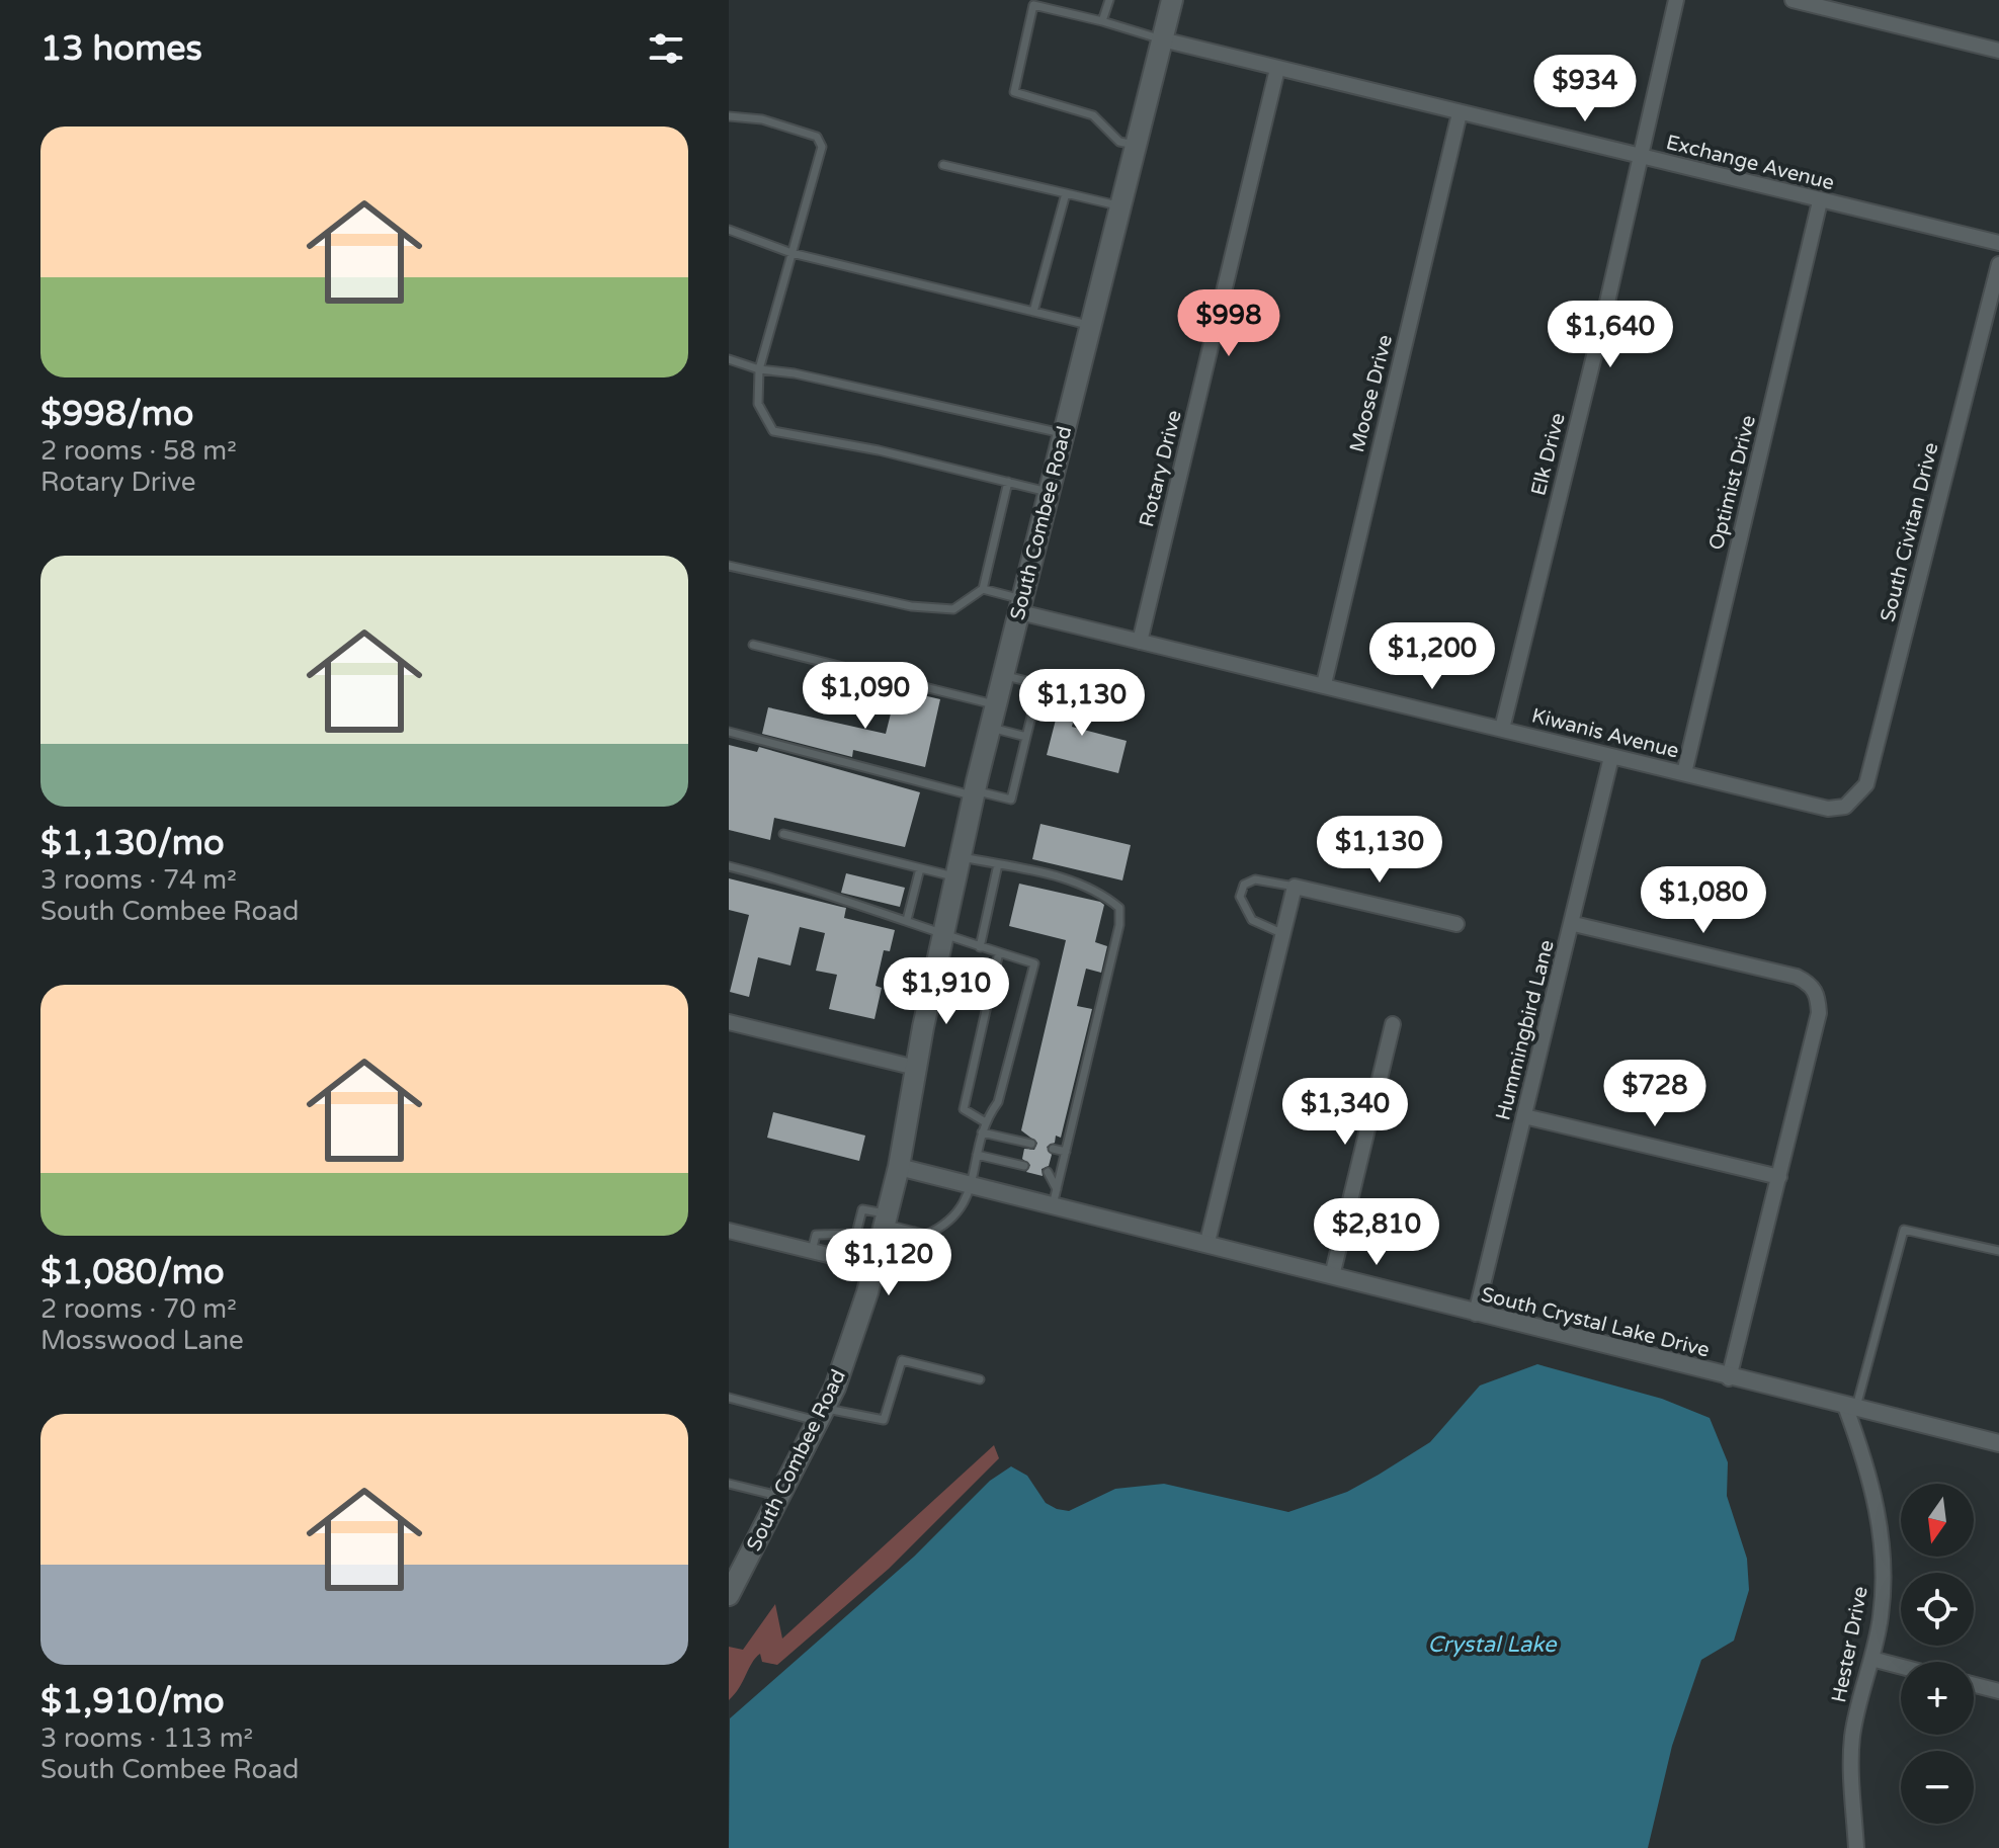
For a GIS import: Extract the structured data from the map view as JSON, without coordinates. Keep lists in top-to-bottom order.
{
  "streets": {
    "main road": ["South Combee Road"],
    "street": [
      "Exchange Avenue",
      "Moose Drive",
      "Elk Drive",
      "Rotary Drive",
      "Optimist Drive",
      "South Civitan Drive",
      "Kiwanis Avenue",
      "Hummingbird Lane",
      "South Crystal Lake Drive",
      "Hester Drive"
    ]
  },
  "crossings": [
    ["Exchange Avenue", "Moose Drive"],
    ["Exchange Avenue", "Elk Drive"],
    ["Exchange Avenue", "Rotary Drive"],
    ["Exchange Avenue", "Optimist Drive"],
    ["Exchange Avenue", "South Combee Road"],
    ["Moose Drive", "Kiwanis Avenue"],
    ["Elk Drive", "Kiwanis Avenue"],
    ["Rotary Drive", "Kiwanis Avenue"],
    ["Optimist Drive", "Kiwanis Avenue"],
    ["South Combee Road", "Kiwanis Avenue"],
    ["South Combee Road", "South Crystal Lake Drive"],
    ["South Civitan Drive", "Kiwanis Avenue"],
    ["Kiwanis Avenue", "Hummingbird Lane"],
    ["Hummingbird Lane", "South Crystal Lake Drive"],
    ["South Crystal Lake Drive", "Hester Drive"]
  ],
  "water": ["Crystal Lake"],
  "north": "bottom",
  "page": {
    "heading": "13 homes",
    "price": [
      "$934",
      "$998",
      "$1,640",
      "$1,200",
      "$1,090",
      "$1,130",
      "$1,130",
      "$1,080",
      "$1,910",
      "$728",
      "$1,340",
      "$2,810",
      "$1,120"
    ],
    "list": [
      {
        "name": "$998/mo",
        "note": "2 rooms · 58 m² · Rotary Drive"
      },
      {
        "name": "$1,130/mo",
        "note": "3 rooms · 74 m² · South Combee Road"
      },
      {
        "name": "$1,080/mo",
        "note": "2 rooms · 70 m² · Mosswood Lane"
      },
      {
        "name": "$1,910/mo",
        "note": "3 rooms · 113 m² · South Combee Road"
      }
    ],
    "map_buttons": ["+", "−"]
  }
}
